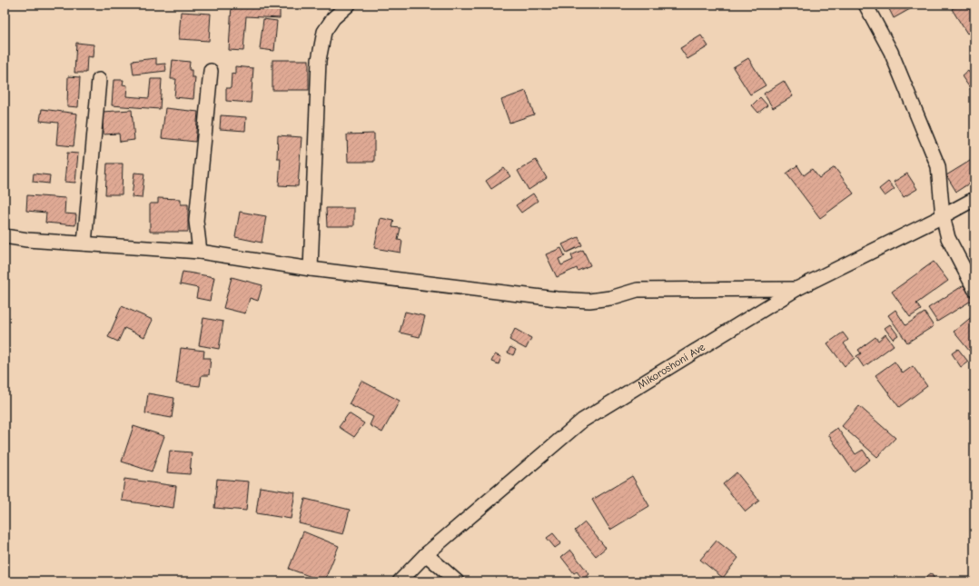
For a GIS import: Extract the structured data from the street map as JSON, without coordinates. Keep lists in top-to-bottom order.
{
  "streets": {
    "street": ["Mikoroshoni Ave"]
  }
}
